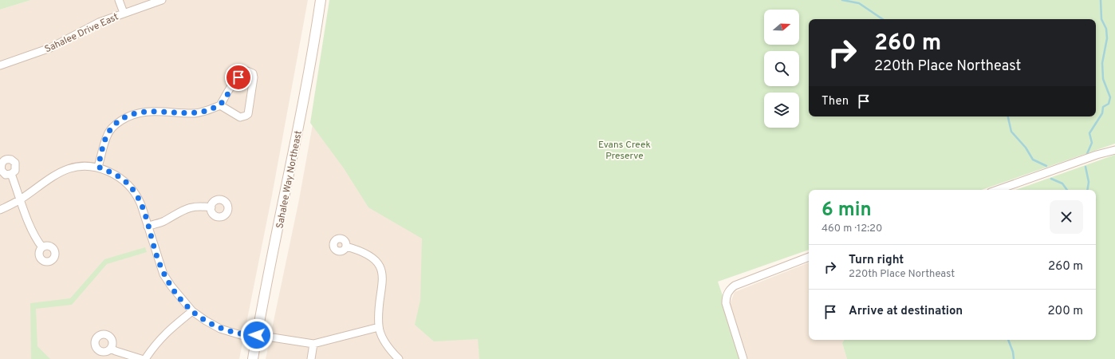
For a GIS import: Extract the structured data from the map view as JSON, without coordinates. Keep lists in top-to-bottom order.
{
  "streets": {
    "main road": ["Sahalee Way Northeast"],
    "street": ["Sahalee Drive East"]
  },
  "parks": ["Evans Creek Preserve"],
  "north": "right",
  "page": {
    "turn": ["260 m", "220th Place Northeast"],
    "then": "Then",
    "heading": ["6 min", "460 m · 12:20"],
    "list": [
      {
        "name": "Turn right",
        "note": "220th Place Northeast",
        "value": "260 m"
      },
      {
        "name": "Arrive at destination",
        "value": "200 m"
      }
    ]
  }
}
